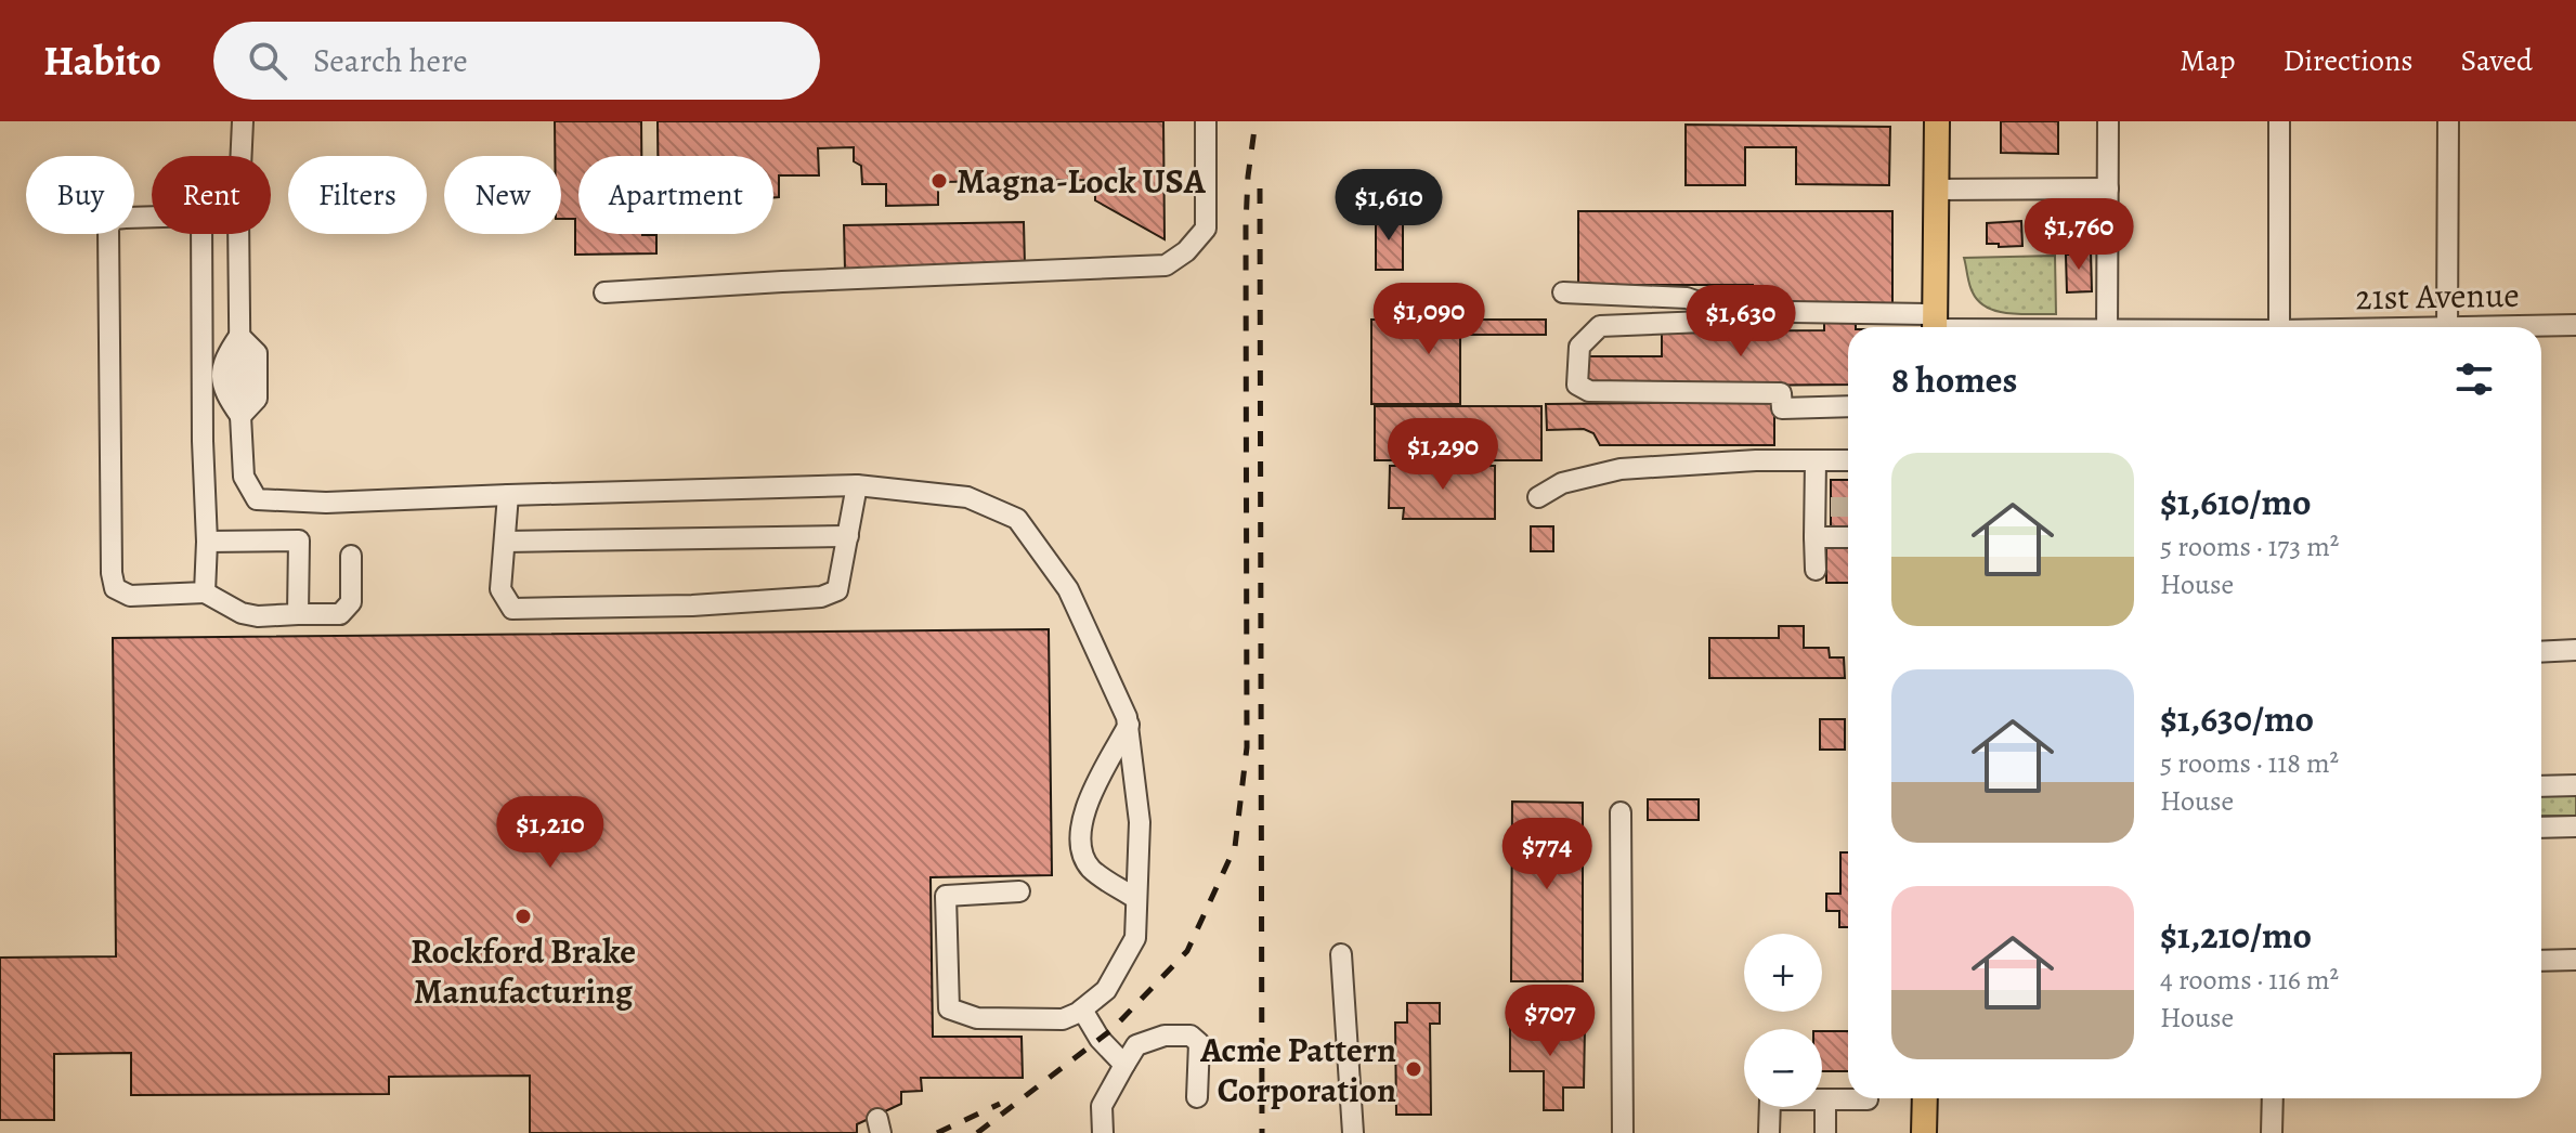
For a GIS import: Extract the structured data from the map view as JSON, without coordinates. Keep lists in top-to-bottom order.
{
  "streets": {
    "street": ["21st Avenue"]
  },
  "places": ["Magna-Lock USA", "Rockford Brake Manufacturing", "Acme Pattern Corporation"],
  "page": {
    "header": "Habito",
    "search": "Search here",
    "nav": ["Map", "Directions", "Saved"],
    "chip": [
      "Buy",
      "Rent",
      "Filters",
      "New",
      "Apartment"
    ],
    "price": [
      "$1,610",
      "$1,760",
      "$1,090",
      "$1,630",
      "$1,290",
      "$1,210",
      "$774",
      "$707"
    ],
    "heading": "8 homes",
    "list": [
      {
        "name": "$1,610/mo",
        "note": "5 rooms · 173 m² · House"
      },
      {
        "name": "$1,630/mo",
        "note": "5 rooms · 118 m² · House"
      },
      {
        "name": "$1,210/mo",
        "note": "4 rooms · 116 m² · House"
      }
    ],
    "map_buttons": ["+", "−"]
  }
}
